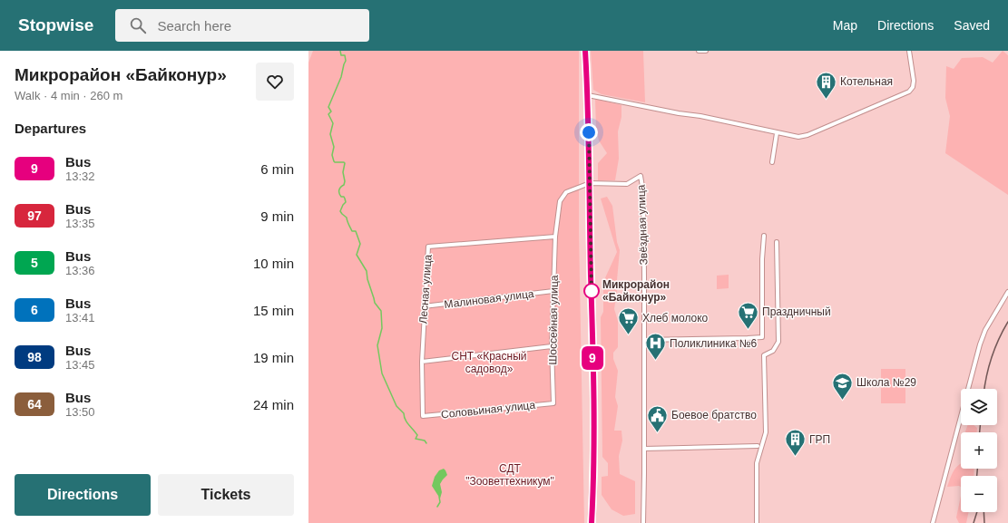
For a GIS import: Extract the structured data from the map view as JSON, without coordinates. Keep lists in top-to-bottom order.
{
  "streets": {
    "street": [
      "Звёздная улица",
      "Лесная улица",
      "Малиновая улица",
      "Шоссейная улица",
      "Соловьиная улица"
    ]
  },
  "crossings": [
    ["Звёздная улица", "Шоссейная улица"],
    ["Лесная улица", "Малиновая улица"],
    ["Лесная улица", "Шоссейная улица"],
    ["Лесная улица", "Соловьиная улица"],
    ["Малиновая улица", "Шоссейная улица"],
    ["Шоссейная улица", "Соловьиная улица"]
  ],
  "parks": ["СНТ «Красный садовод»", "СДТ \"Зооветтехникум\""],
  "places": {
    "building": ["Котельная", "ГРП"],
    "other": ["Микрорайон «Байконур»"],
    "supermarket": ["Праздничный", "Хлеб молоко"],
    "hospital": ["Поликлиника №6"],
    "school or university": ["Школа №29"],
    "public building": ["Боевое братство"]
  },
  "lines": ["bus line 9"],
  "page": {
    "header": "Stopwise",
    "search": "Search here",
    "nav": ["Map", "Directions", "Saved"],
    "heading": [
      ["Микрорайон «Байконур»", "Walk · 4 min · 260 m"],
      "Departures"
    ],
    "on_map": "9",
    "list": [
      {
        "mark": "9",
        "name": "Bus",
        "note": "13:32",
        "value": "6 min"
      },
      {
        "mark": "97",
        "name": "Bus",
        "note": "13:35",
        "value": "9 min"
      },
      {
        "mark": "5",
        "name": "Bus",
        "note": "13:36",
        "value": "10 min"
      },
      {
        "mark": "6",
        "name": "Bus",
        "note": "13:41",
        "value": "15 min"
      },
      {
        "mark": "98",
        "name": "Bus",
        "note": "13:45",
        "value": "19 min"
      },
      {
        "mark": "64",
        "name": "Bus",
        "note": "13:50",
        "value": "24 min"
      }
    ],
    "map_buttons": ["+", "−"],
    "buttons": ["Directions", "Tickets"]
  }
}
